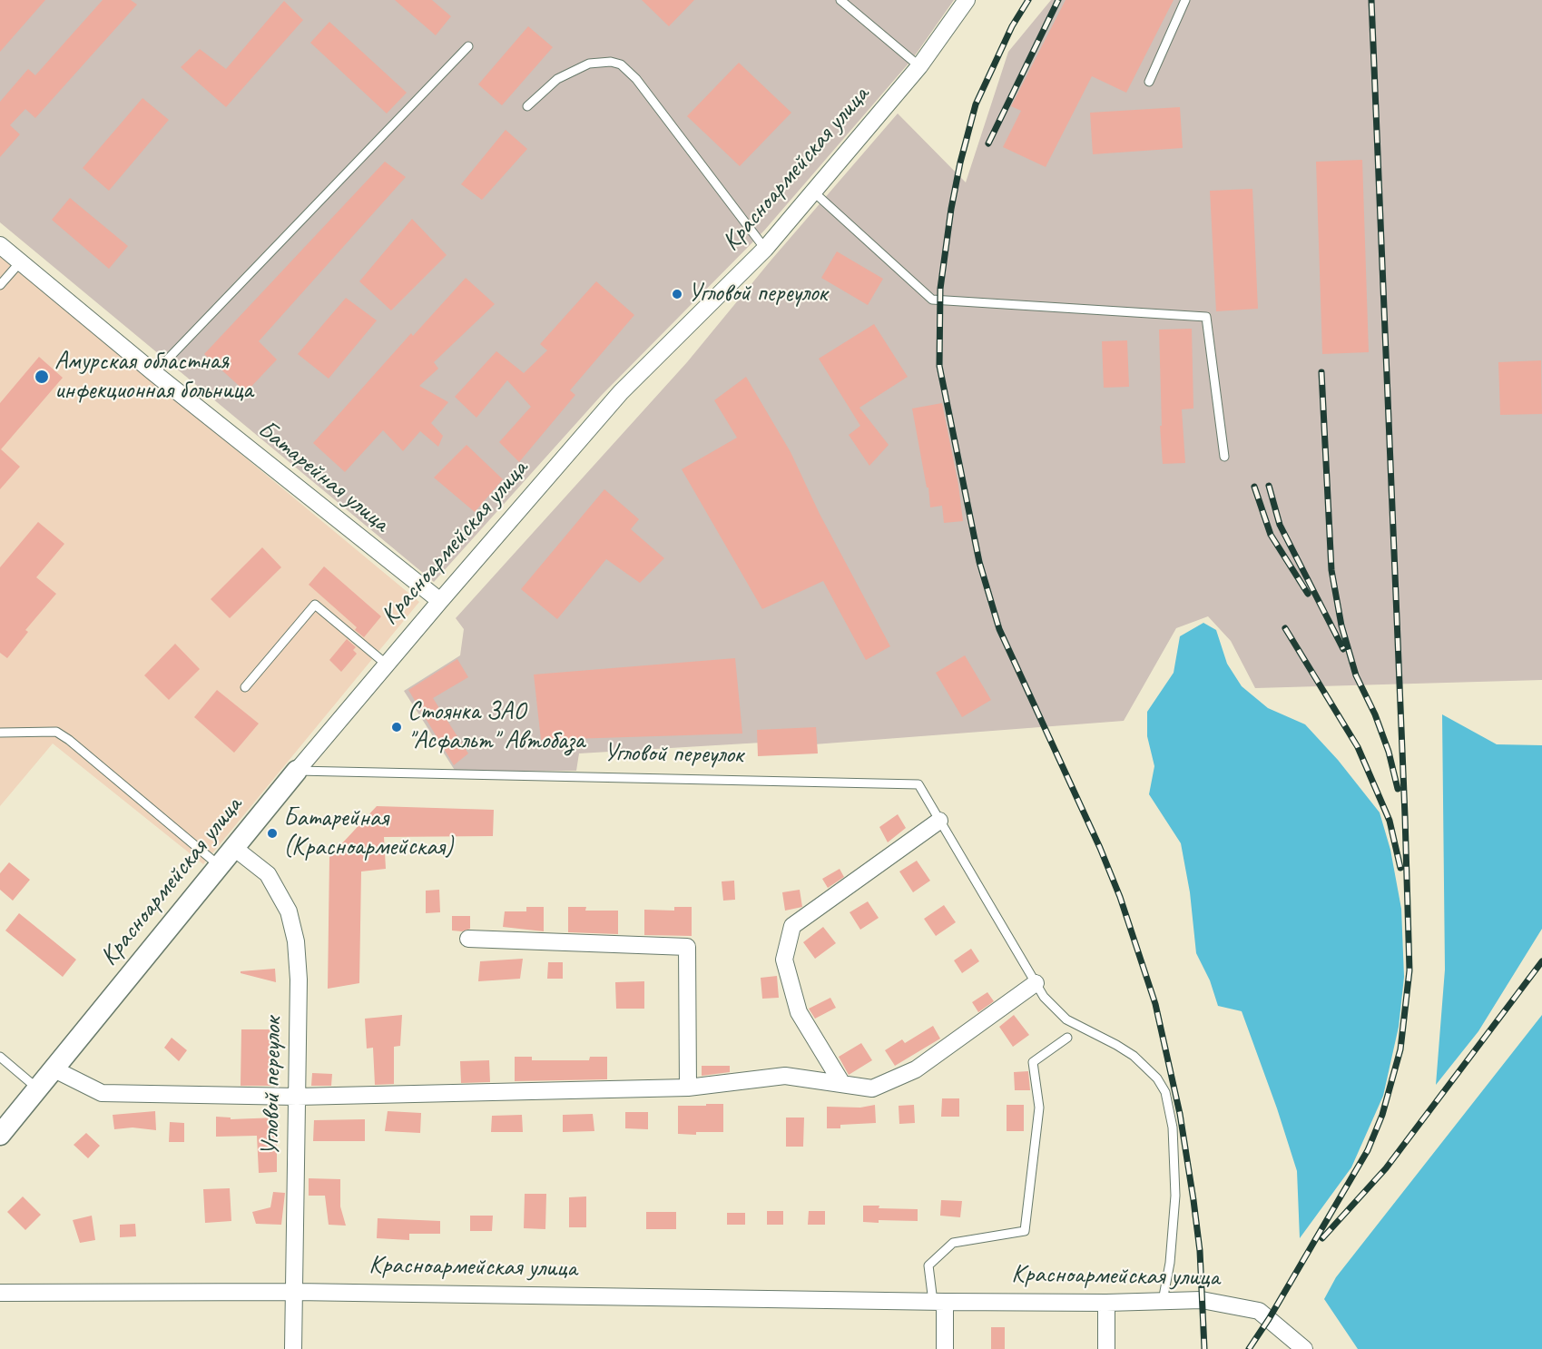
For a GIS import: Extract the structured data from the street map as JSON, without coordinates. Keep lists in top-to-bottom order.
{
  "streets": {
    "street": ["Красноармейская улица", "Батарейная улица", "Угловой переулок"]
  },
  "crossings": [
    ["Красноармейская улица", "Батарейная улица"],
    ["Красноармейская улица", "Угловой переулок"]
  ],
  "places": [
    "Угловой переулок",
    "Амурская областная инфекционная больница",
    "Стоянка ЗАО \"Асфальт\" Автобаза",
    "Батарейная (Красноармейская)"
  ]
}
